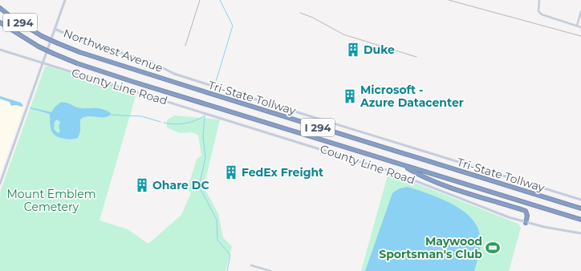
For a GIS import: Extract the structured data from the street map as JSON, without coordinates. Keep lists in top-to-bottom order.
{
  "streets": {
    "highway": ["I 294", "Tri-State Tollway"],
    "street": ["Northwest Avenue", "County Line Road"]
  },
  "parks": ["Mount Emblem Cemetery"],
  "places": {
    "building": [
      "Duke",
      "Microsoft - Azure Datacenter",
      "FedEx Freight",
      "Ohare DC"
    ],
    "sports": ["Maywood Sportsman's Club"]
  }
}
